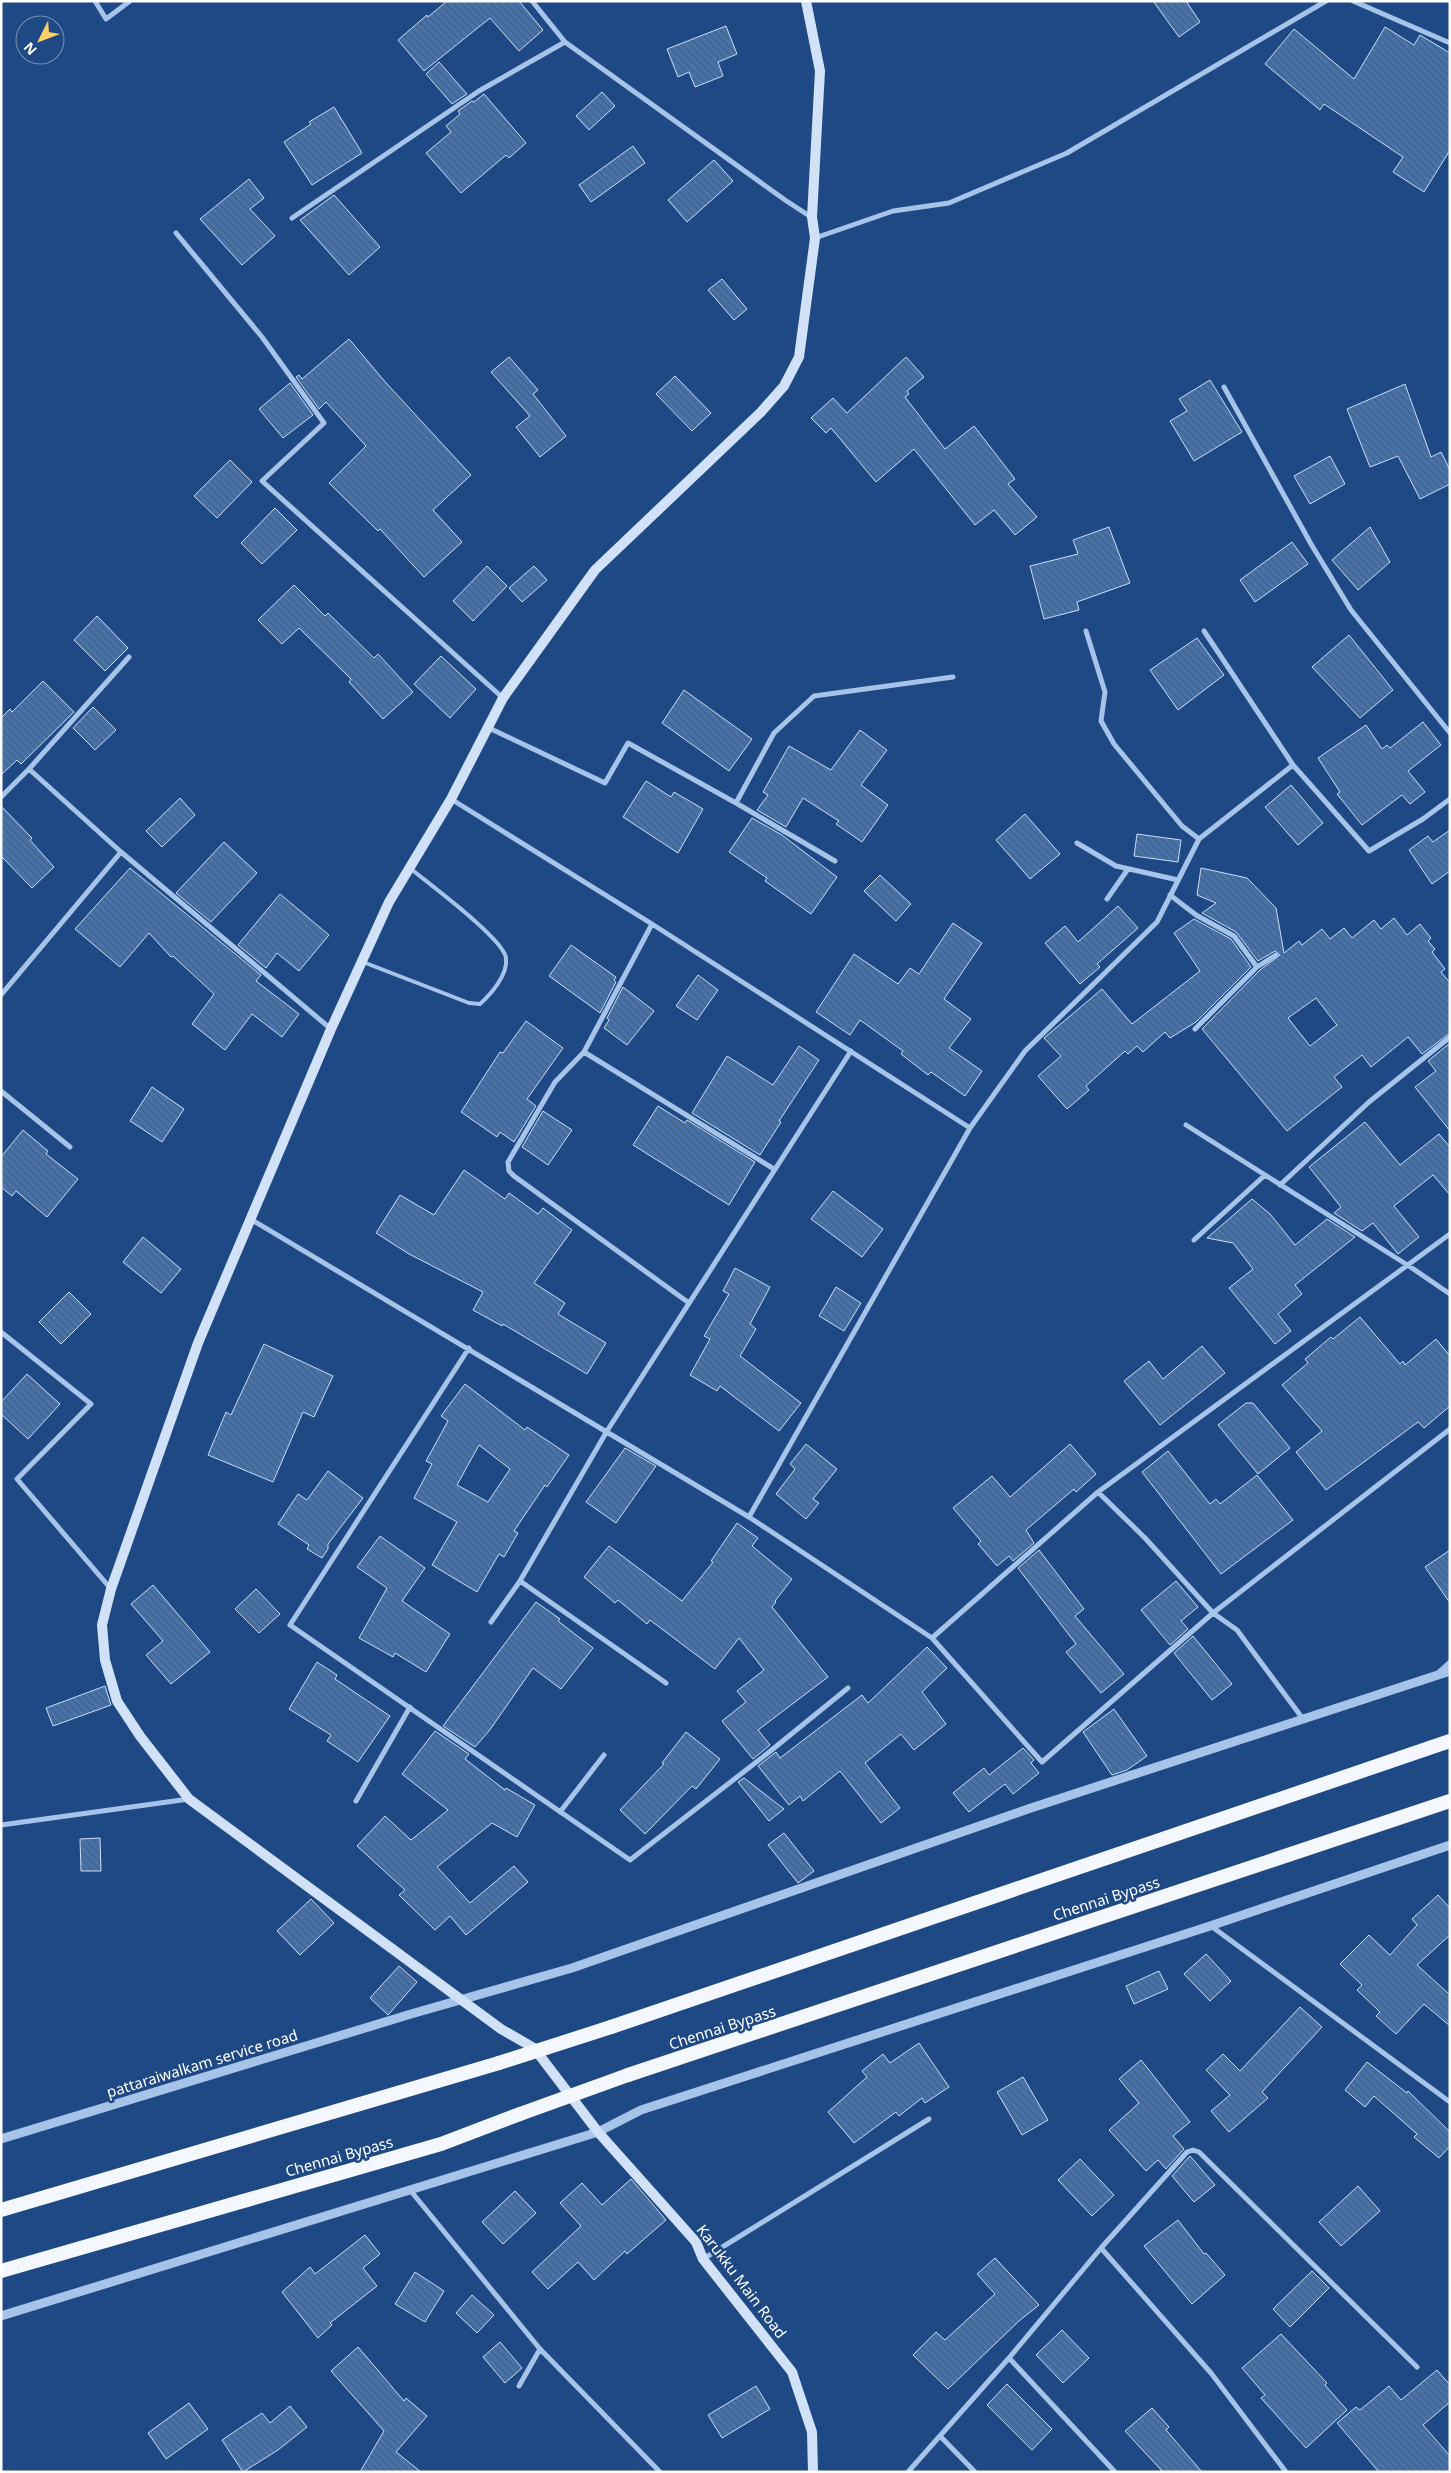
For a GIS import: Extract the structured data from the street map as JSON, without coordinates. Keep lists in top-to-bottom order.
{
  "streets": {
    "highway": ["Chennai Bypass"],
    "main road": ["Karukku Main Road"],
    "street": ["pattaraiwalkam service road"]
  },
  "crossings": [
    ["pattaraiwalkam service road", "Karukku Main Road"]
  ],
  "north": "bottom left"
}
